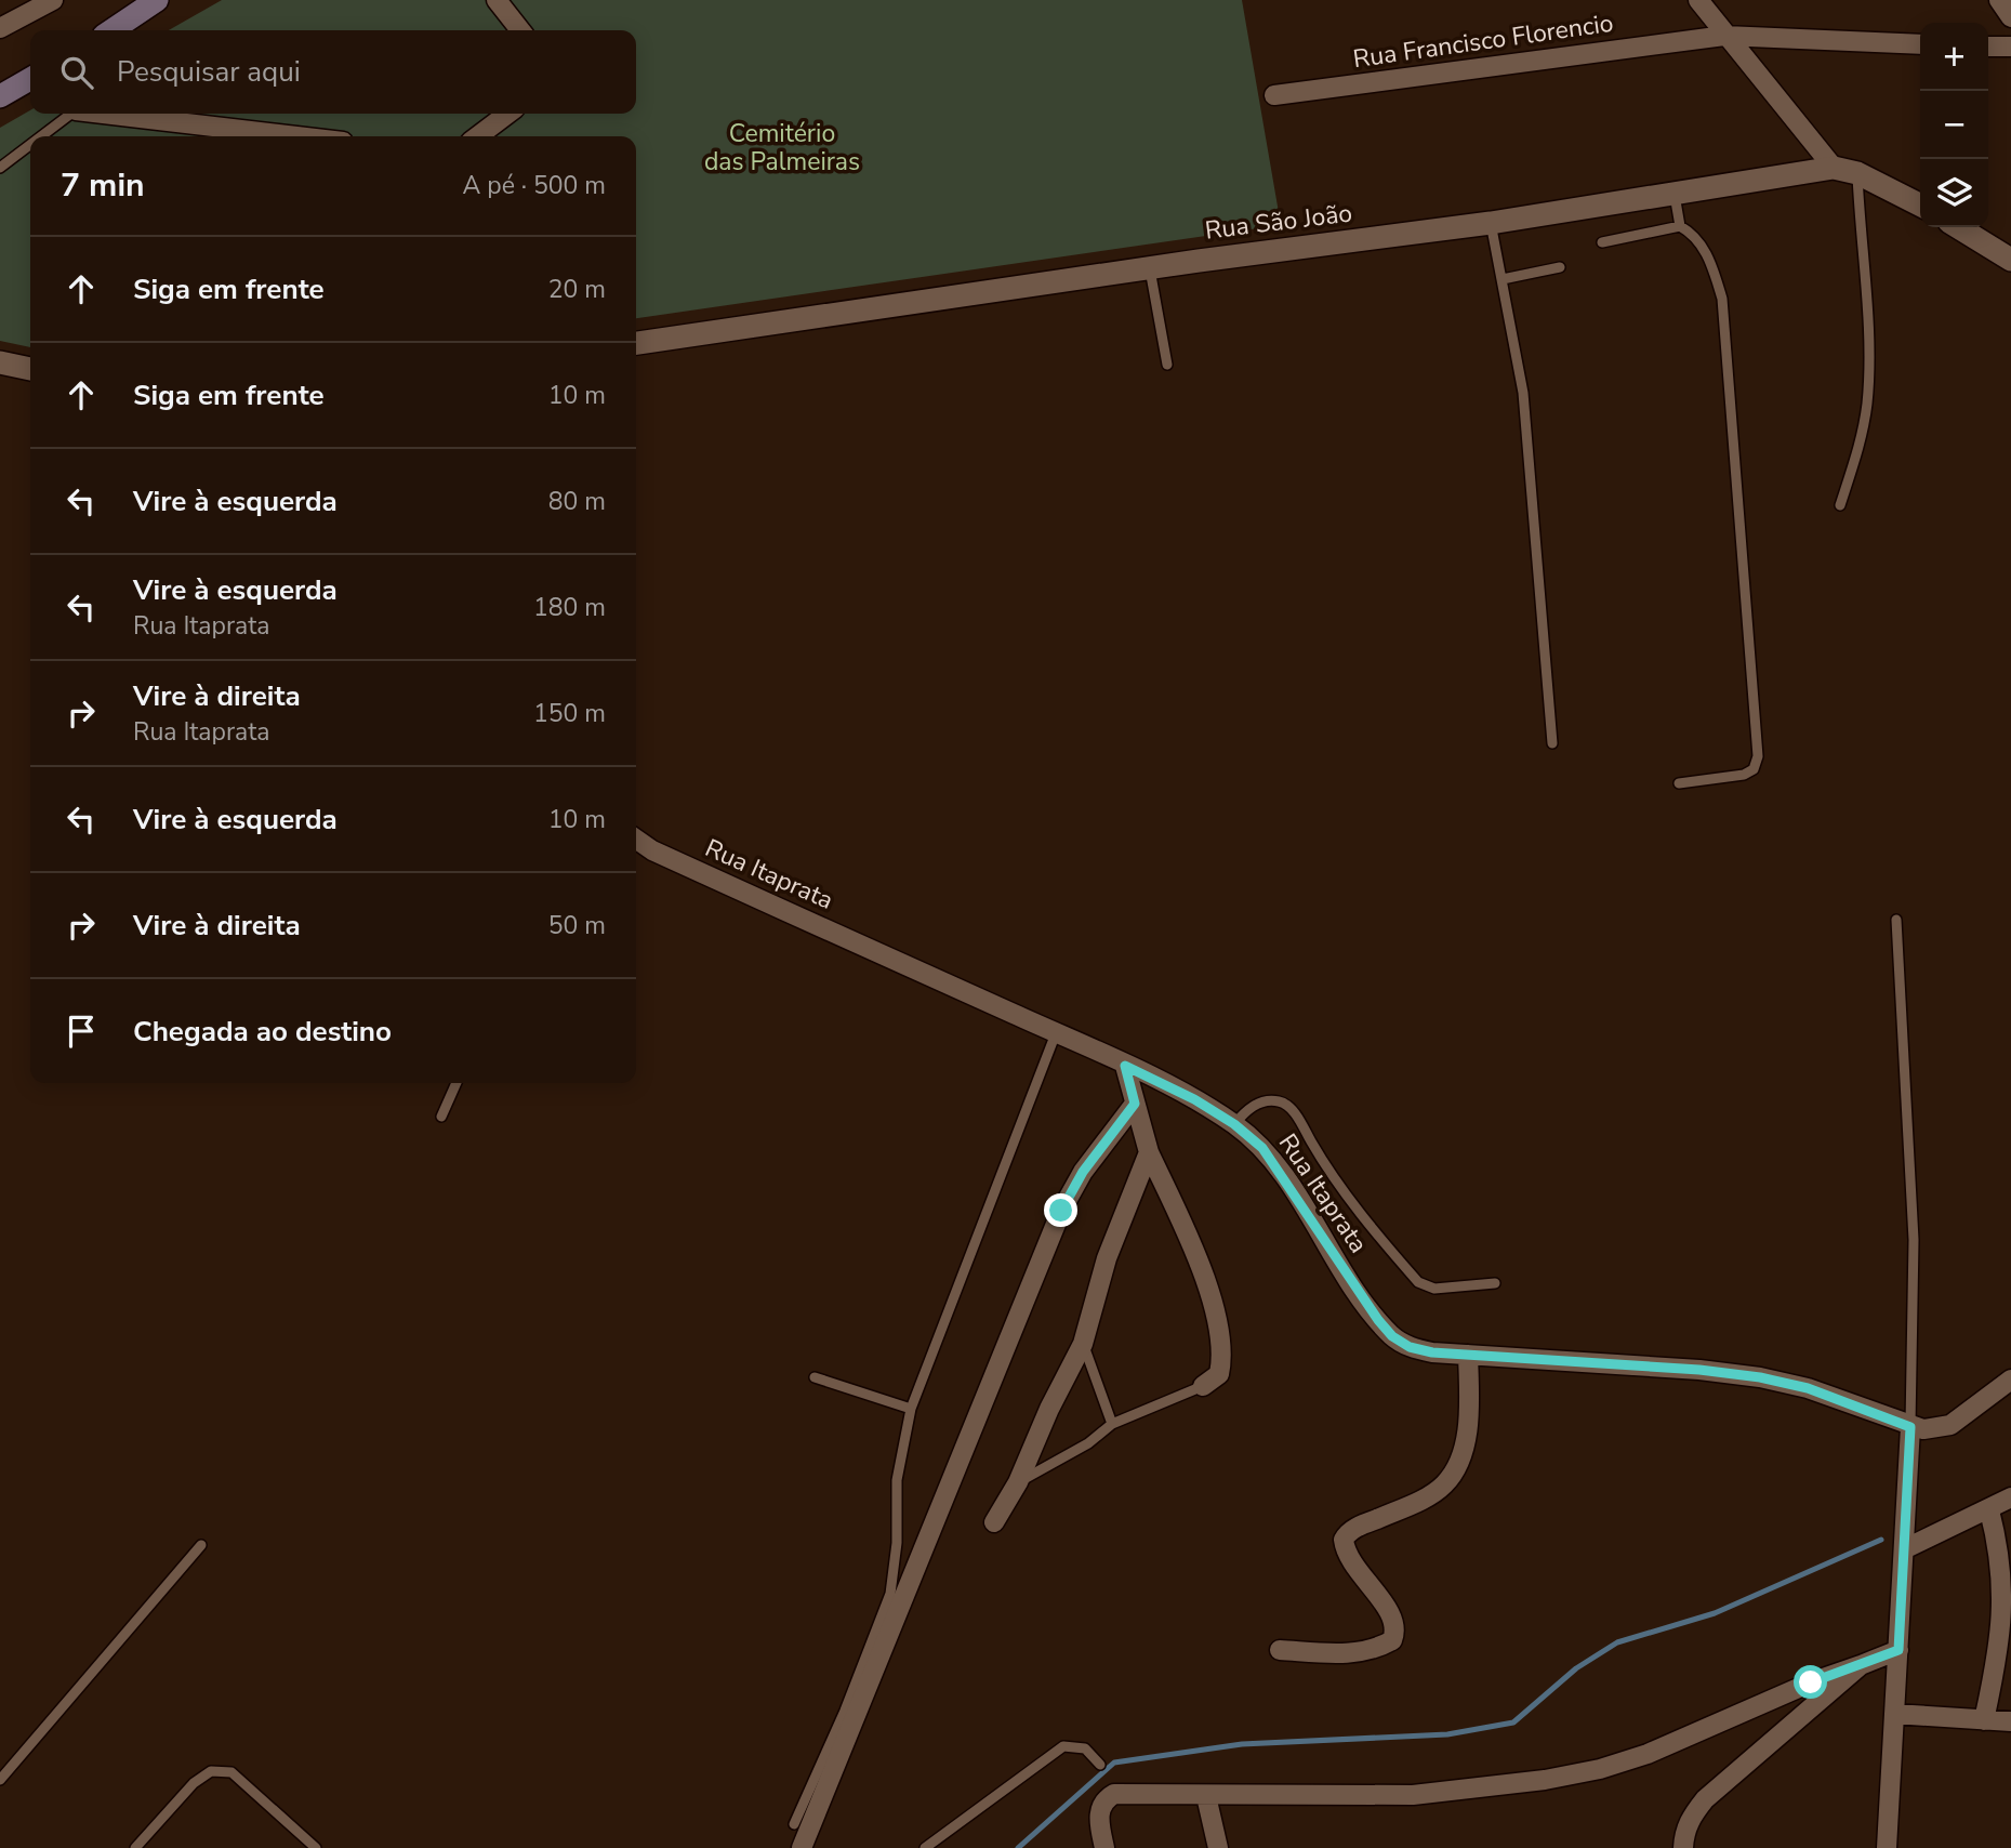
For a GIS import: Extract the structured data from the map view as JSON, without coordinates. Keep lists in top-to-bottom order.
{
  "streets": {
    "street": ["Rua Francisco Florencio", "Rua São João", "Rua Itaprata"]
  },
  "parks": ["Cemitério das Palmeiras"],
  "page": {
    "map_buttons": ["+", "−"],
    "search": "Pesquisar aqui",
    "heading": ["7 min", "A pé · 500 m"],
    "list": [
      ["Siga em frente", "20 m"],
      ["Siga em frente", "10 m"],
      ["Vire à esquerda", "80 m"],
      ["Vire à esquerda", "Rua Itaprata", "180 m"],
      ["Vire à direita", "Rua Itaprata", "150 m"],
      ["Vire à esquerda", "10 m"],
      ["Vire à direita", "50 m"],
      "Chegada ao destino"
    ]
  }
}
